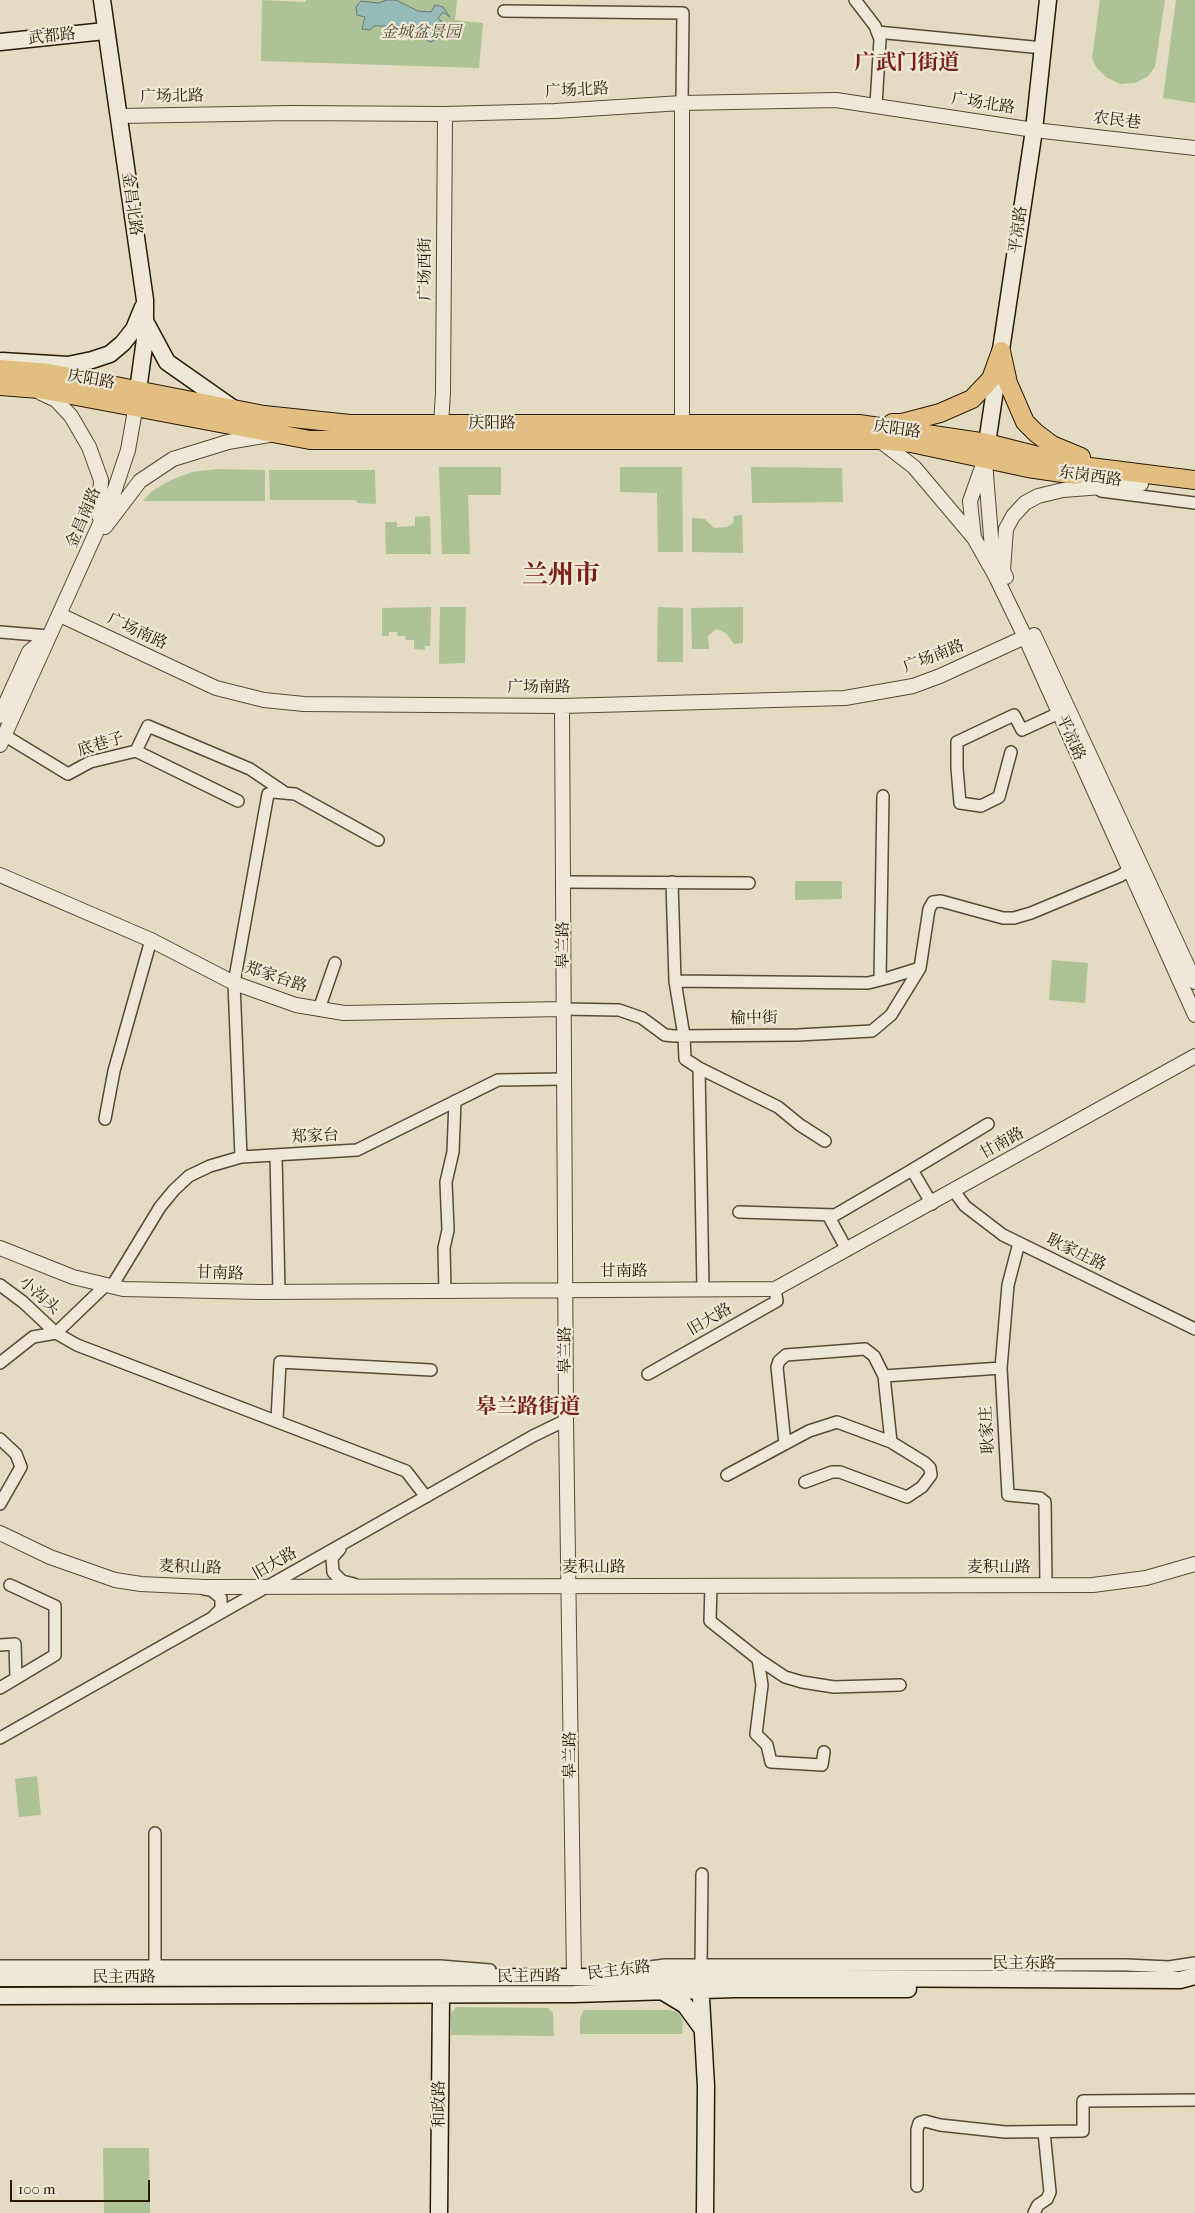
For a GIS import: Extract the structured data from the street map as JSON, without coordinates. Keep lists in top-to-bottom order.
{
  "streets": {
    "main road": [
      "武都路",
      "金昌北路",
      "平凉路",
      "庆阳路",
      "东岗西路",
      "皋兰路",
      "民主东路",
      "民主西路",
      "和政路"
    ],
    "street": [
      "广场北路",
      "农民巷",
      "广场西街",
      "金昌南路",
      "广场南路",
      "底巷子",
      "郑家台路",
      "榆中街",
      "郑家台",
      "甘南路",
      "耿家庄路",
      "小沟头",
      "旧大路",
      "耿家庄",
      "麦积山路"
    ]
  },
  "crossings": [
    ["武都路", "金昌北路"],
    ["广场北路", "农民巷"],
    ["广场北路", "金昌北路"],
    ["广场北路", "平凉路"],
    ["广场北路", "广场西街"],
    ["农民巷", "平凉路"],
    ["金昌北路", "庆阳路"],
    ["金昌北路", "金昌南路"],
    ["平凉路", "庆阳路"],
    ["平凉路", "东岗西路"],
    ["平凉路", "广场南路"],
    ["平凉路", "榆中街"],
    ["广场西街", "庆阳路"],
    ["庆阳路", "东岗西路"],
    ["庆阳路", "金昌南路"],
    ["金昌南路", "广场南路"],
    ["金昌南路", "底巷子"],
    ["广场南路", "皋兰路"],
    ["皋兰路", "郑家台路"],
    ["皋兰路", "榆中街"],
    ["皋兰路", "郑家台"],
    ["皋兰路", "甘南路"],
    ["皋兰路", "旧大路"],
    ["皋兰路", "麦积山路"],
    ["皋兰路", "民主东路"],
    ["皋兰路", "民主西路"],
    ["郑家台路", "榆中街"],
    ["郑家台", "甘南路"],
    ["郑家台", "小沟头"],
    ["甘南路", "耿家庄路"],
    ["甘南路", "旧大路"],
    ["耿家庄路", "耿家庄"],
    ["小沟头", "旧大路"],
    ["旧大路", "麦积山路"],
    ["耿家庄", "麦积山路"],
    ["民主东路", "民主西路"],
    ["民主西路", "和政路"]
  ],
  "districts": ["广武门街道", "兰州市", "皋兰路街道"],
  "parks": ["金城盆景园"],
  "scale_bar": "100 m"
}
